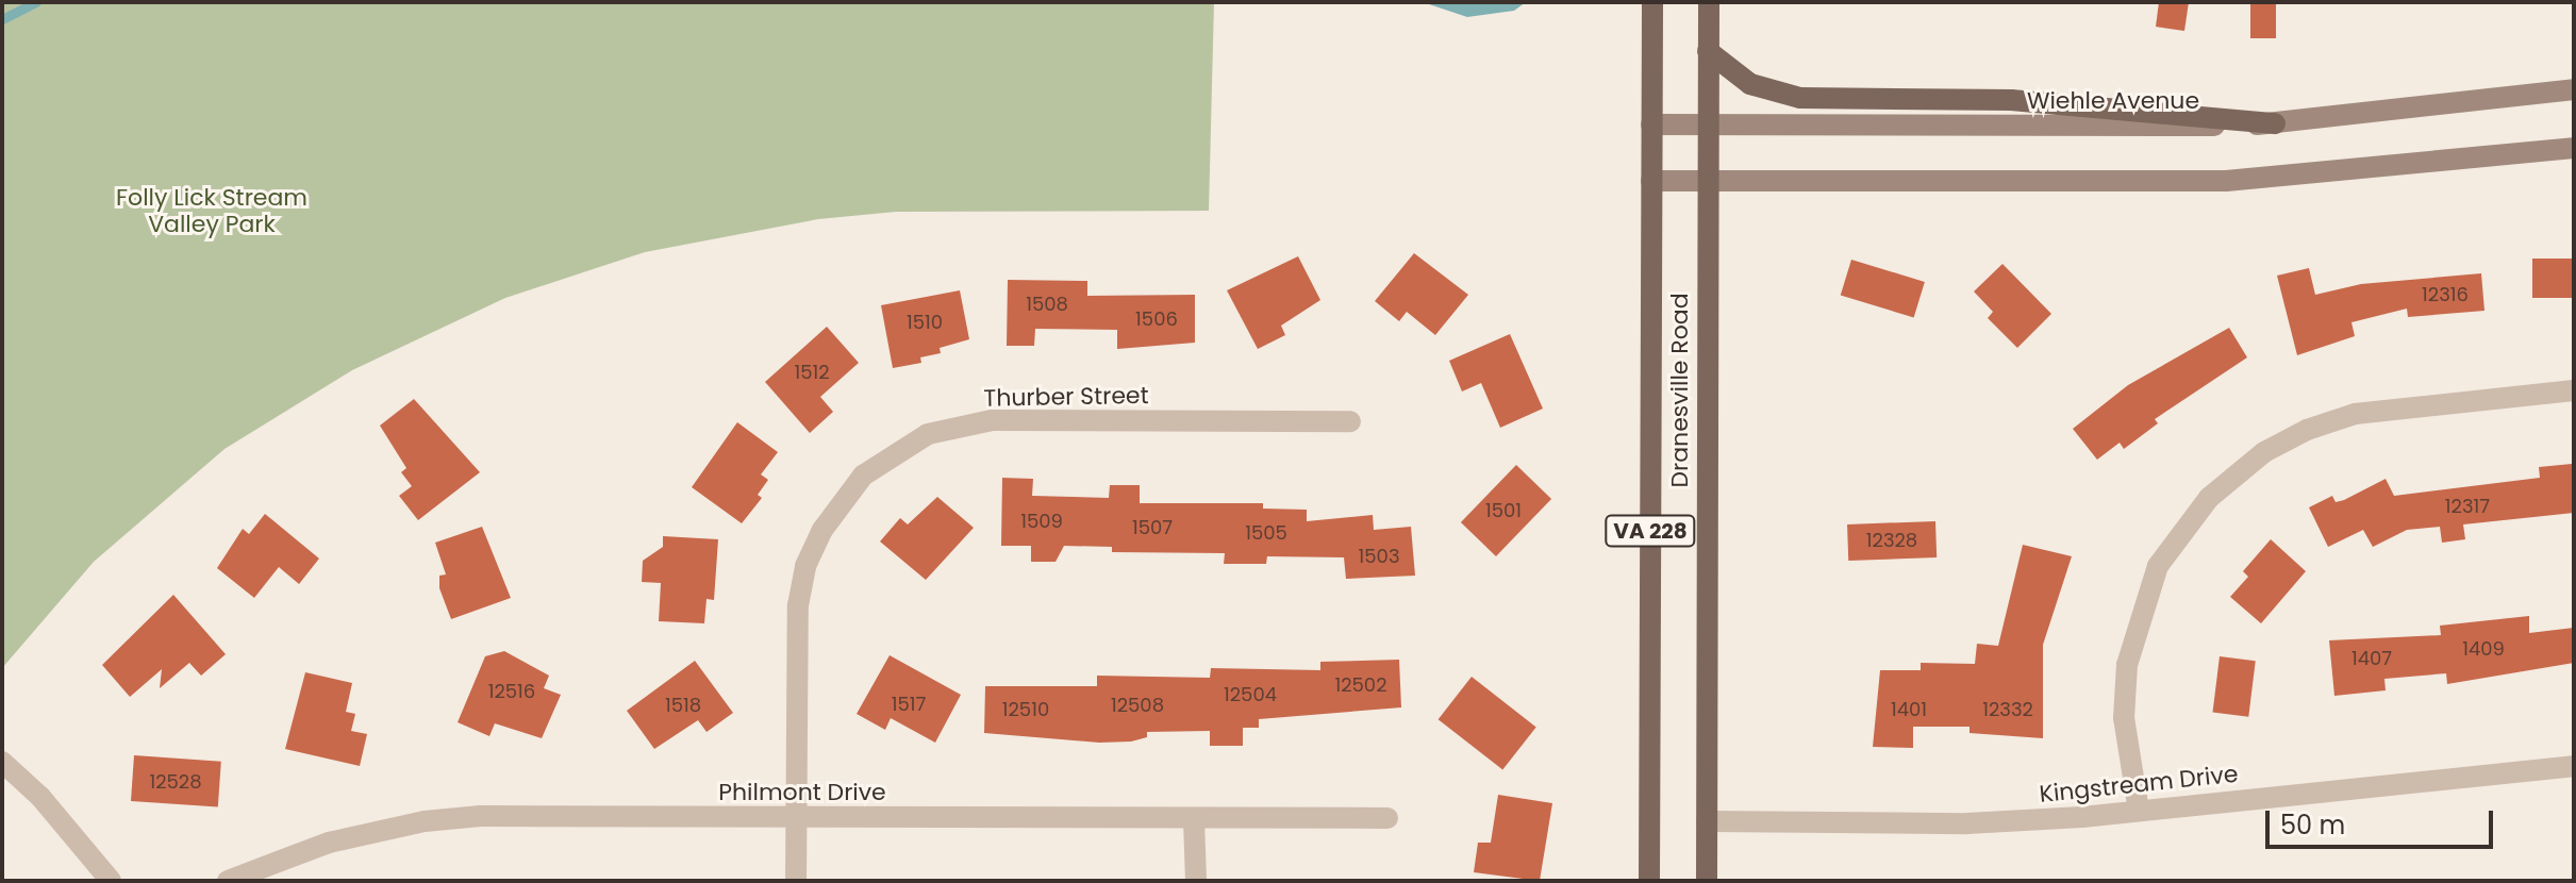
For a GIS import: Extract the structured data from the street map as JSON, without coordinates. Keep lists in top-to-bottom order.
{
  "streets": {
    "main road": ["Wiehle Avenue", "Dranesville Road", "VA 228"],
    "street": ["Thurber Street", "Kingstream Drive", "Philmont Drive"]
  },
  "crossings": [
    ["Wiehle Avenue", "Dranesville Road"],
    ["Dranesville Road", "Kingstream Drive"],
    ["Thurber Street", "Philmont Drive"]
  ],
  "parks": ["Folly Lick Stream Valley Park"],
  "house_numbers": [
    "12316",
    "1508",
    "1506",
    "1510",
    "1512",
    "12317",
    "1501",
    "1509",
    "1507",
    "1505",
    "12328",
    "1503",
    "1409",
    "1407",
    "12502",
    "12516",
    "12504",
    "1517",
    "1518",
    "12508",
    "12510",
    "1401",
    "12332",
    "12528"
  ],
  "scale_bar": "50 m"
}
